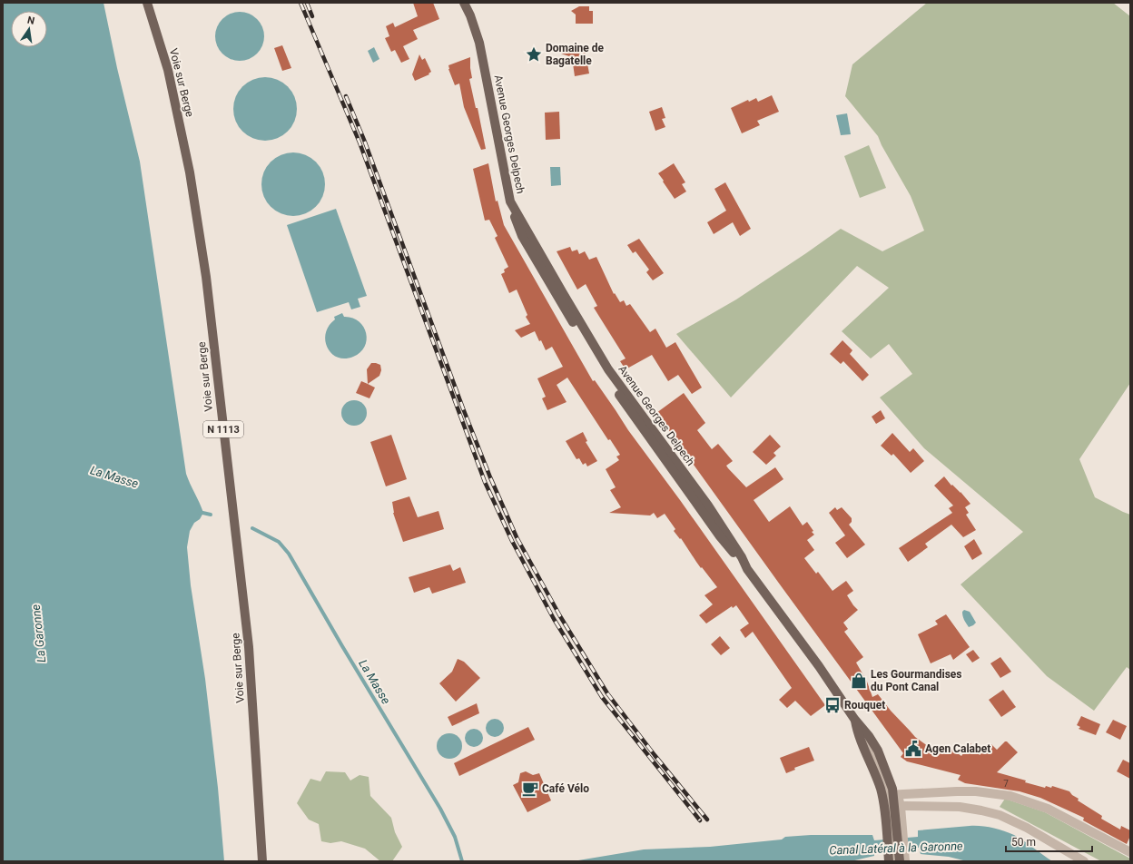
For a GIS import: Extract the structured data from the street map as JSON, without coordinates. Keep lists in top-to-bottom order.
{
  "streets": {
    "main road": ["Voie sur Berge", "Avenue Georges Delpech", "N 1113"]
  },
  "water": ["La Masse", "La Garonne", "Canal Latéral à la Garonne"],
  "places": {
    "place": ["Domaine de Bagatelle"],
    "shop": ["Les Gourmandises du Pont Canal"],
    "bus stop": ["Rouquet"],
    "public building": ["Agen Calabet"],
    "cafe": ["Café Vélo"]
  },
  "house_numbers": ["7"],
  "scale_bar": "50 m",
  "north": "top"
}
